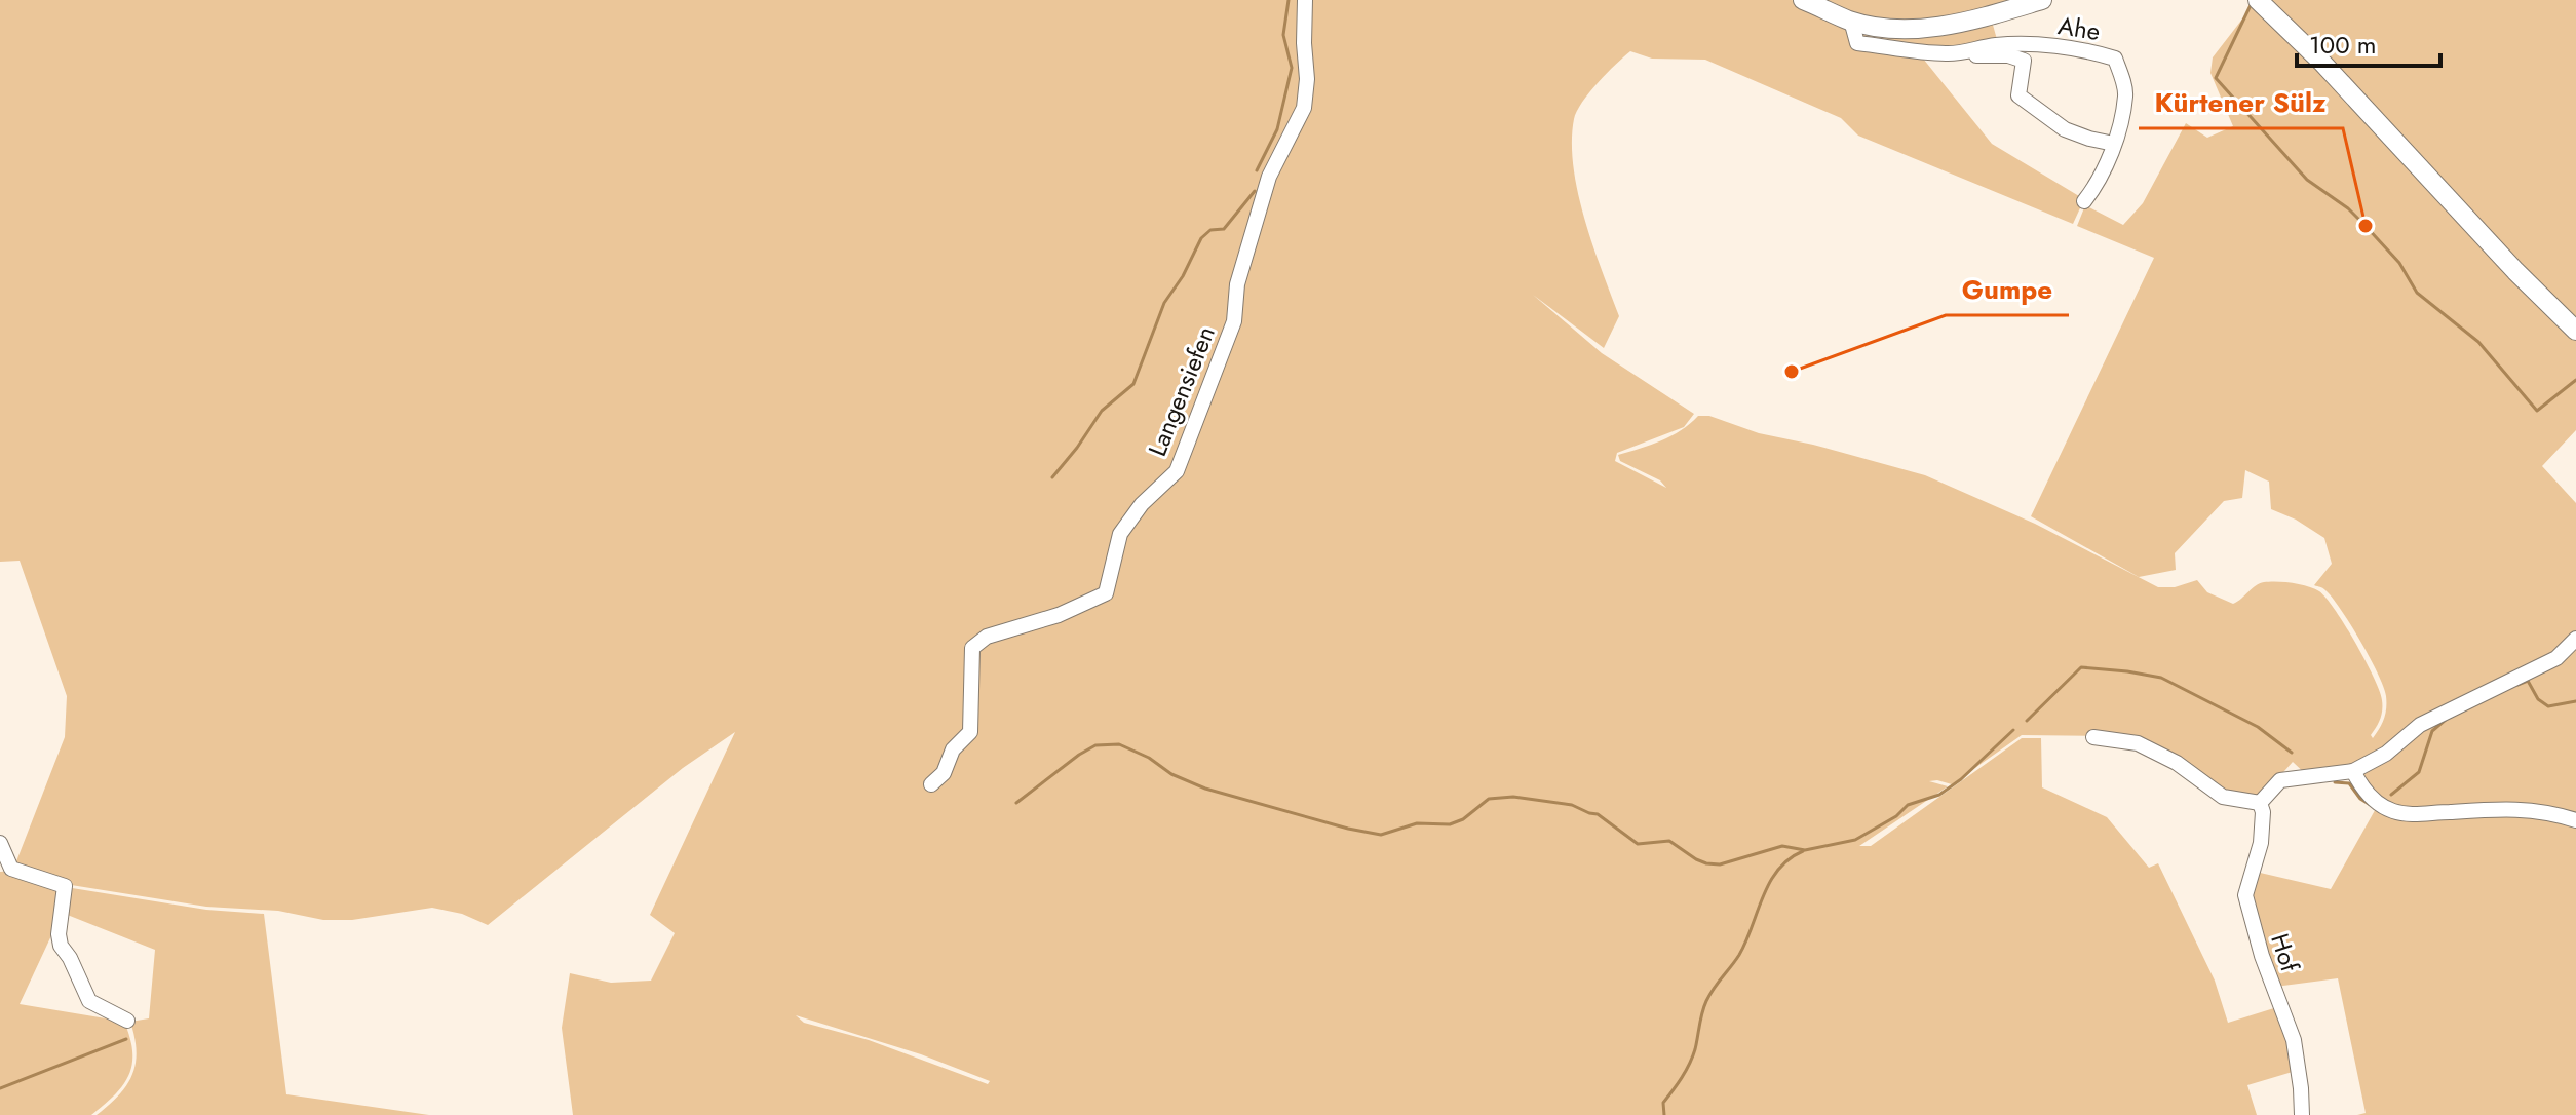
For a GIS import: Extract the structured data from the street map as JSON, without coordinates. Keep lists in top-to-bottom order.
{
  "streets": {
    "street": ["Ahe", "Langensiefen", "Hof"]
  },
  "places": ["Kürtener Sülz", "Gumpe"],
  "scale_bar": "100 m"
}
